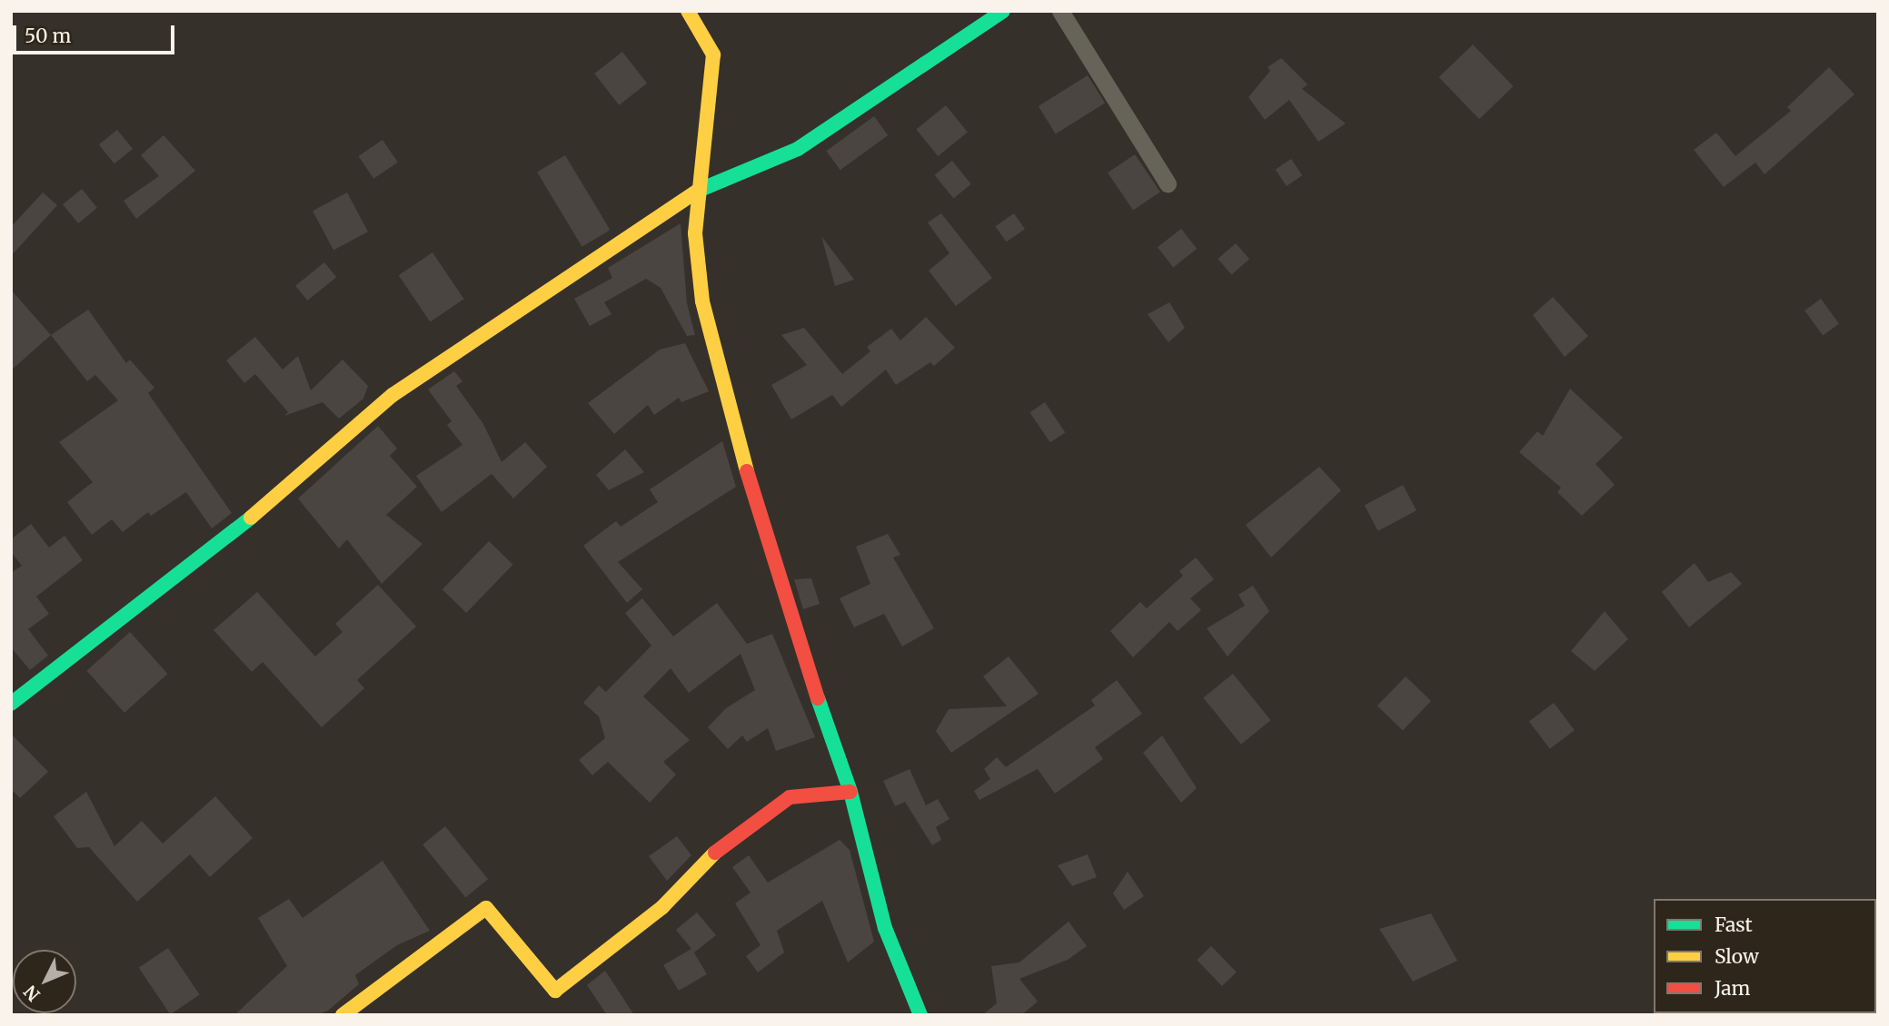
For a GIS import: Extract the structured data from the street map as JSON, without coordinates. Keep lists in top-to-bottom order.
{
  "legend": ["Fast", "Slow", "Jam"],
  "scale_bar": "50 m",
  "north": "bottom left"
}
